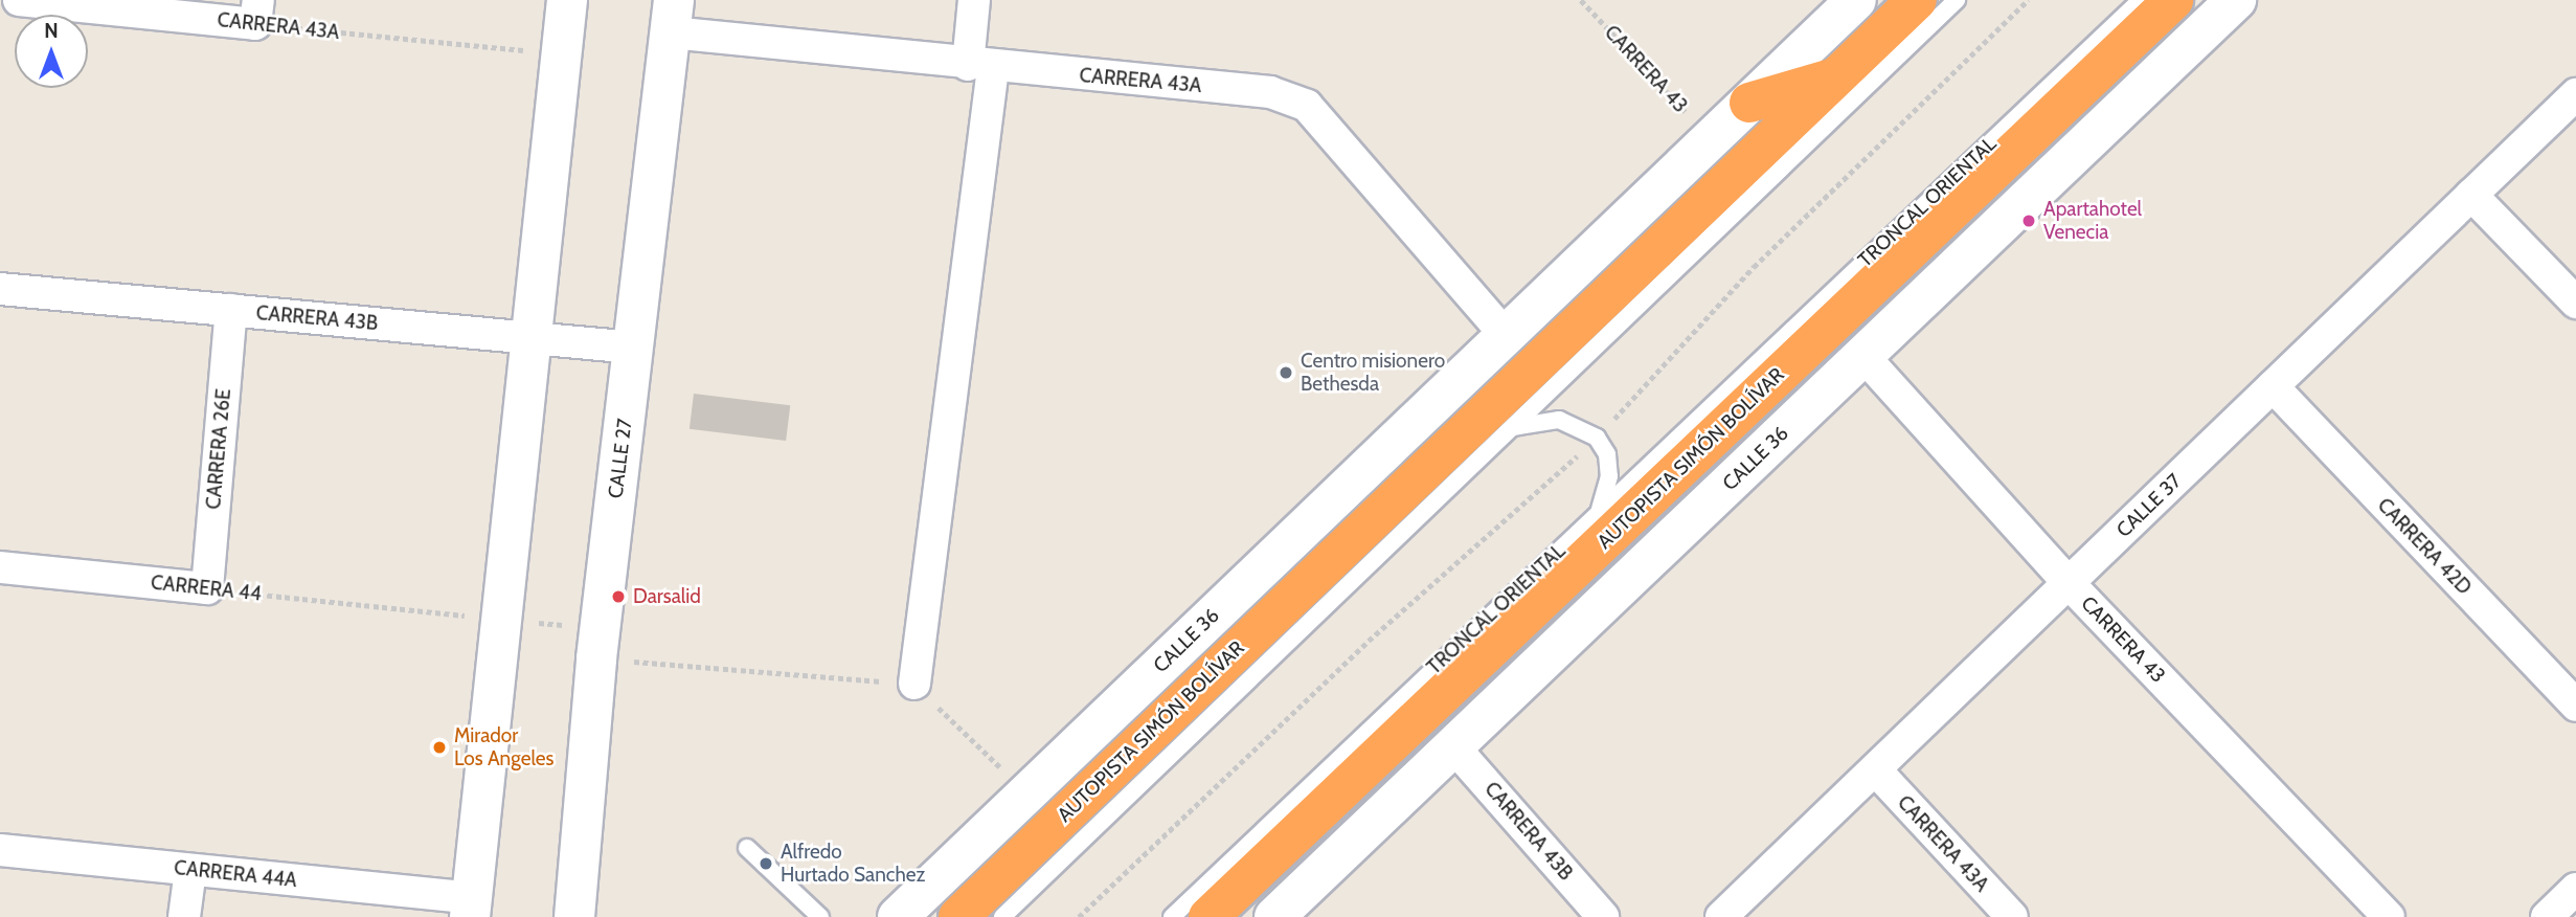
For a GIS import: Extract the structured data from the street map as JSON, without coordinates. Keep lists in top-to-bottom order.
{
  "streets": {
    "highway": ["AUTOPISTA SIMÓN BOLÍVAR"],
    "street": [
      "CARRERA 43A",
      "CARRERA 43",
      "CARRERA 43B",
      "CARRERA 26E",
      "CALLE 27",
      "CALLE 36",
      "CALLE 37",
      "CARRERA 42D",
      "CARRERA 44",
      "CARRERA 44A"
    ],
    "lane": ["TRONCAL ORIENTAL"]
  },
  "crossings": [
    ["CARRERA 43A", "CALLE 27"],
    ["CARRERA 43A", "CALLE 36"],
    ["CARRERA 43A", "CALLE 37"],
    ["CARRERA 43", "CALLE 36"],
    ["CARRERA 43", "CALLE 37"],
    ["CARRERA 43B", "CARRERA 26E"],
    ["CARRERA 43B", "CALLE 27"],
    ["CARRERA 43B", "CALLE 36"],
    ["CARRERA 26E", "CARRERA 44"],
    ["CALLE 37", "CARRERA 42D"]
  ],
  "places": [
    "Apartahotel Venecia",
    "Centro misionero Bethesda",
    "Darsalid",
    "Mirador Los Angeles",
    "Alfredo Hurtado Sanchez"
  ],
  "north": "top"
}
